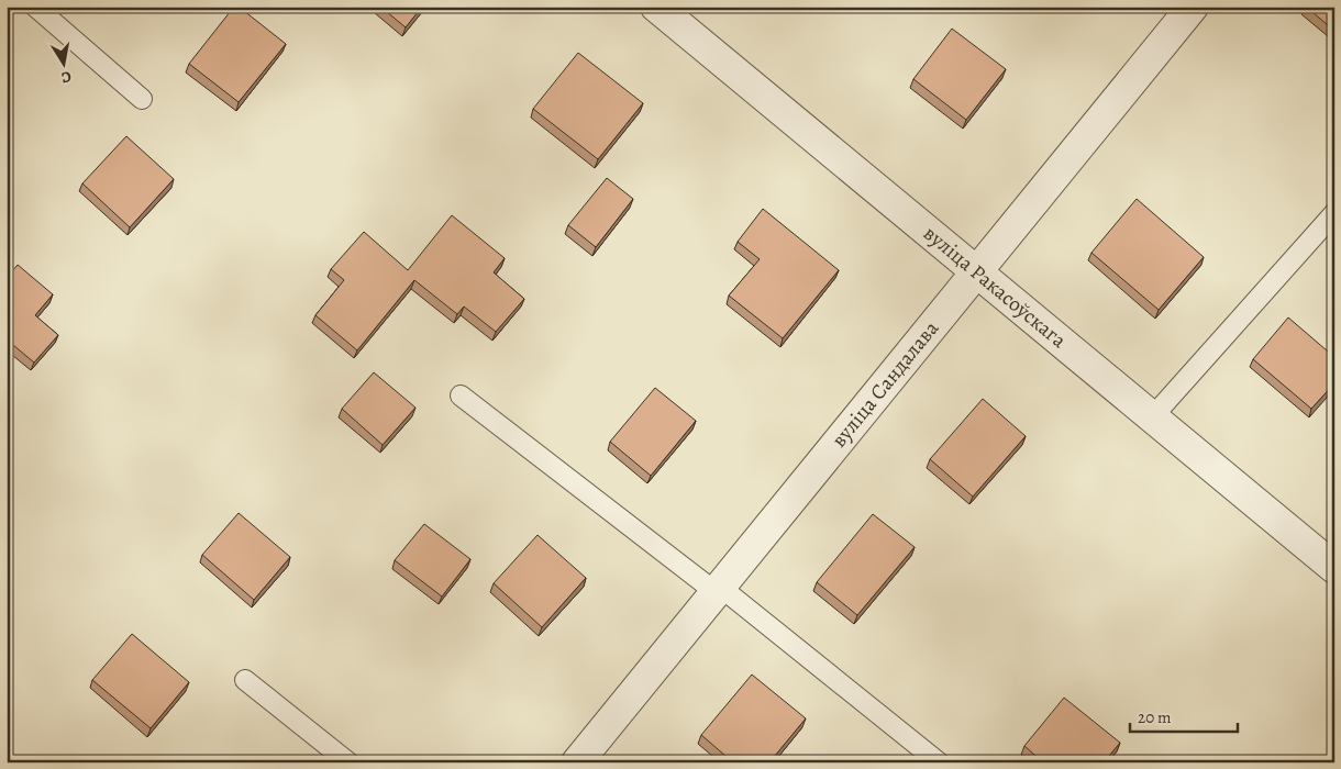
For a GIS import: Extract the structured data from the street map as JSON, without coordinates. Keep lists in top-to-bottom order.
{
  "streets": {
    "street": ["вуліца Ракасоўскага", "вуліца Сандалава"]
  },
  "crossings": [
    ["вуліца Ракасоўскага", "вуліца Сандалава"]
  ],
  "scale_bar": "20 m",
  "north": "bottom"
}
